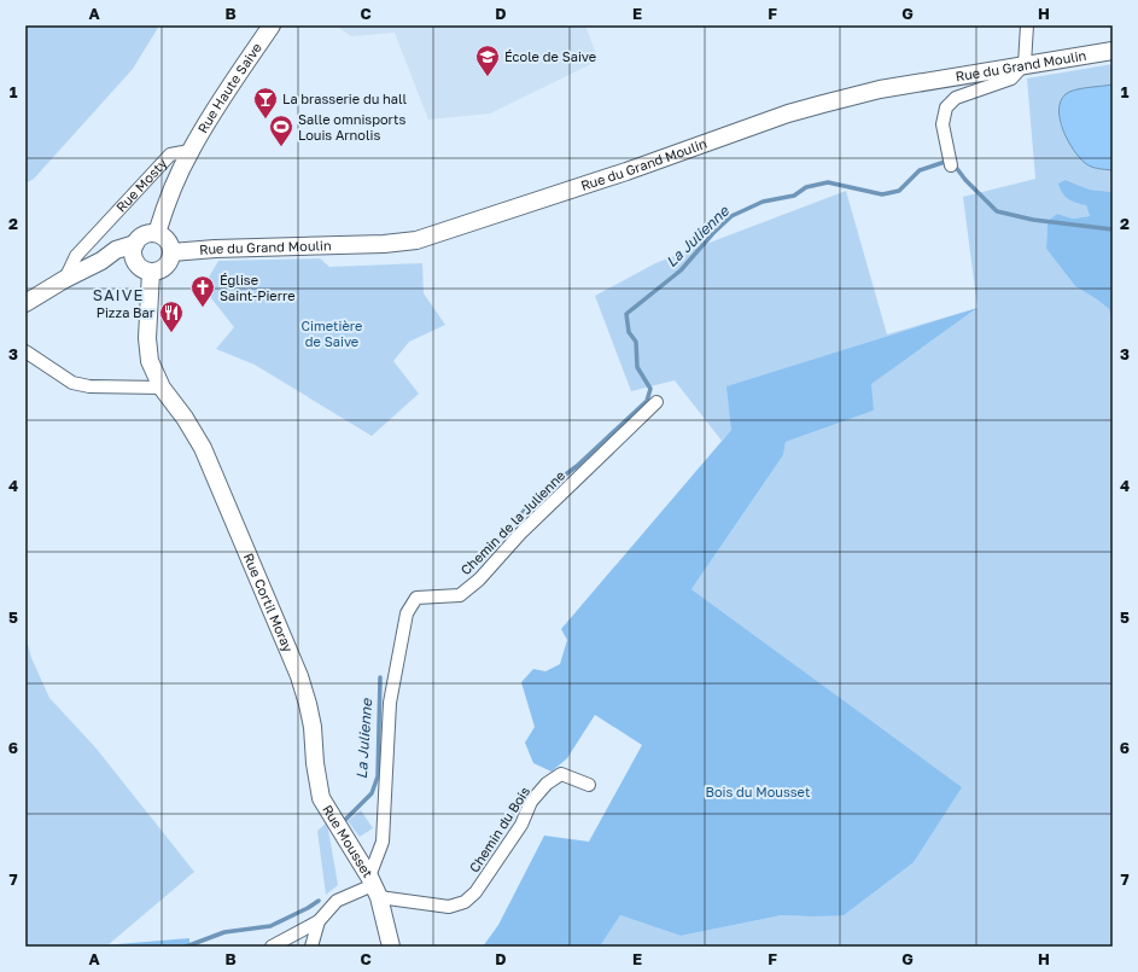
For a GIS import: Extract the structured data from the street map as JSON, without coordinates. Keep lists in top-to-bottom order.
{
  "streets": {
    "street": [
      "Rue du Grand Moulin",
      "Rue Haute Saive",
      "Rue Mosty",
      "Chemin de la Julienne",
      "Rue Cortil Moray",
      "Chemin du Bois",
      "Rue Mousset"
    ]
  },
  "crossings": [
    ["Rue du Grand Moulin", "Rue Mosty"],
    ["Rue Haute Saive", "Rue Mosty"],
    ["Chemin de la Julienne", "Chemin du Bois"],
    ["Chemin de la Julienne", "Rue Mousset"],
    ["Rue Cortil Moray", "Rue Mousset"],
    ["Chemin du Bois", "Rue Mousset"]
  ],
  "districts": ["SAIVE"],
  "water": ["La Julienne"],
  "parks": ["Cimetière de Saive", "Bois du Mousset"],
  "places": {
    "school or university": ["École de Saive"],
    "bar": ["La brasserie du hall"],
    "sports": ["Salle omnisports Louis Arnolis"],
    "church": ["Église Saint-Pierre"],
    "restaurant": ["Pizza Bar"]
  },
  "grid": {
    "columns": [
      "A",
      "B",
      "C",
      "D",
      "E",
      "F",
      "G",
      "H"
    ],
    "rows": [
      "1",
      "2",
      "3",
      "4",
      "5",
      "6",
      "7"
    ]
  }
}
